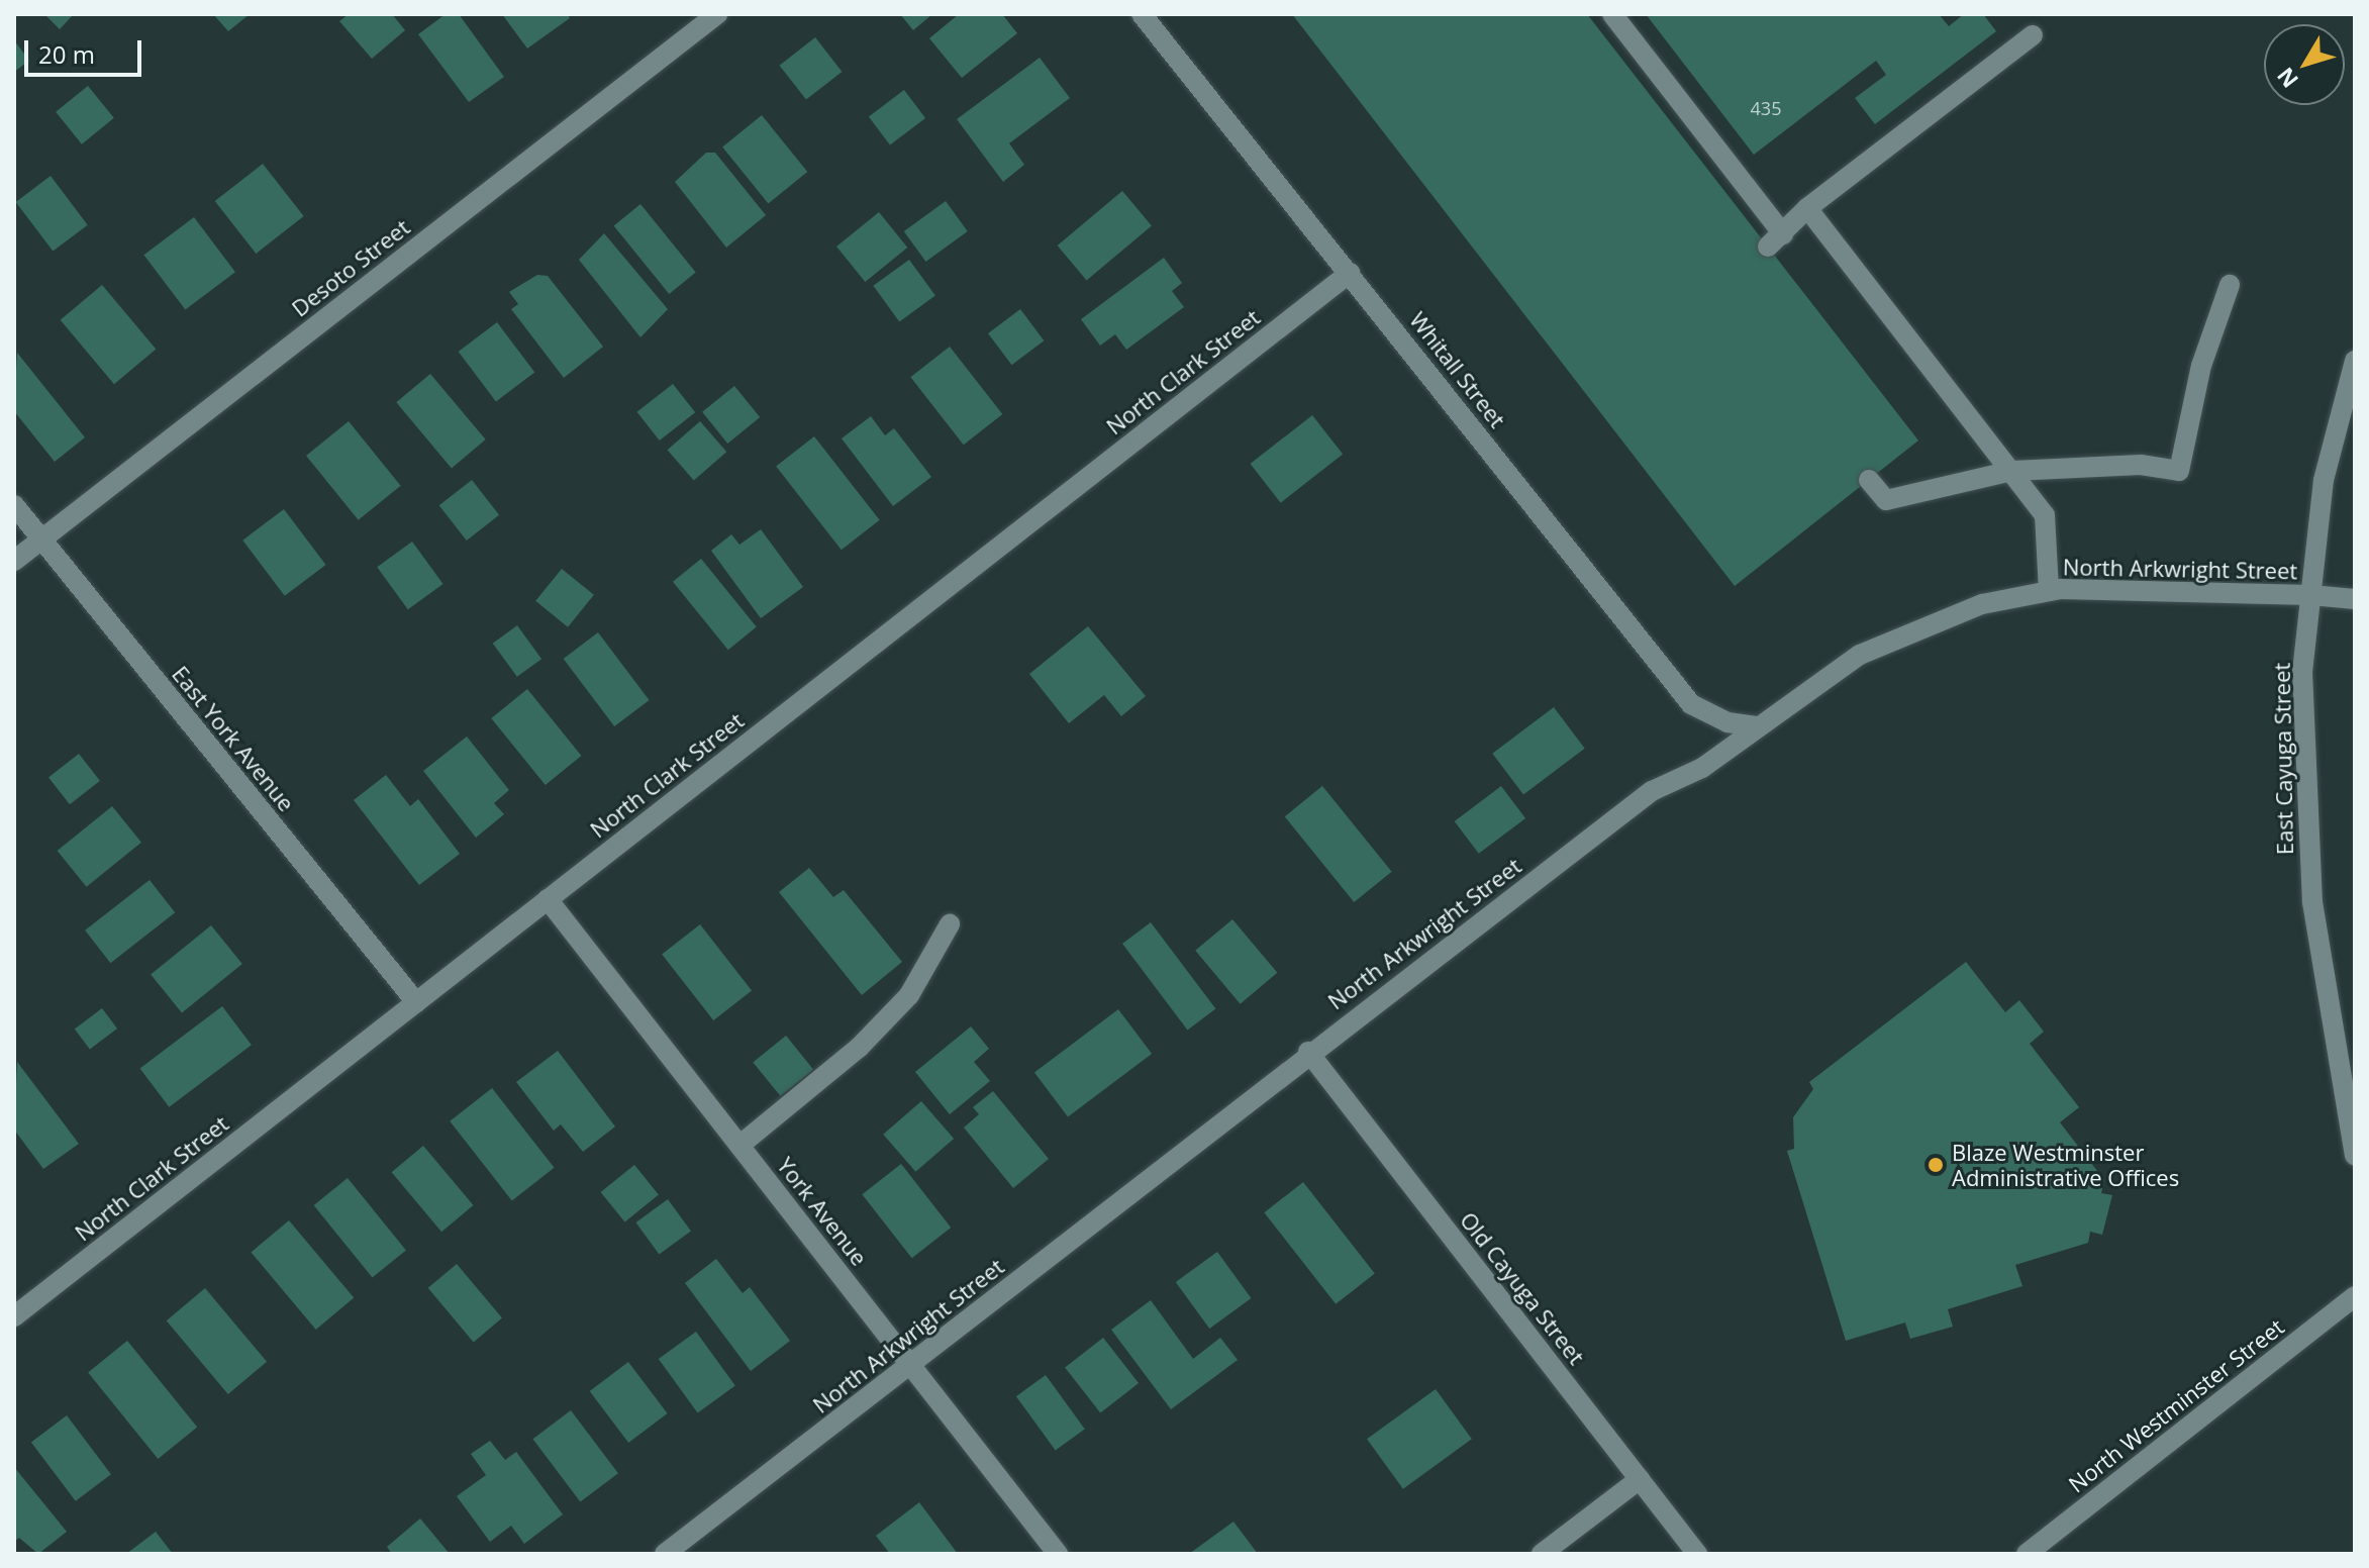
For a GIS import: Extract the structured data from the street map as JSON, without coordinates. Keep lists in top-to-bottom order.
{
  "streets": {
    "street": [
      "Desoto Street",
      "Whitall Street",
      "North Clark Street",
      "North Arkwright Street",
      "East York Avenue",
      "East Cayuga Street",
      "York Avenue",
      "Old Cayuga Street",
      "North Westminster Street"
    ]
  },
  "crossings": [
    ["Desoto Street", "East York Avenue"],
    ["Whitall Street", "North Clark Street"],
    ["Whitall Street", "North Arkwright Street"],
    ["North Clark Street", "East York Avenue"],
    ["North Clark Street", "York Avenue"],
    ["North Arkwright Street", "East Cayuga Street"],
    ["North Arkwright Street", "York Avenue"],
    ["North Arkwright Street", "Old Cayuga Street"]
  ],
  "places": ["Blaze Westminster Administrative Offices"],
  "house_numbers": ["435"],
  "scale_bar": "20 m",
  "north": "bottom left"
}
